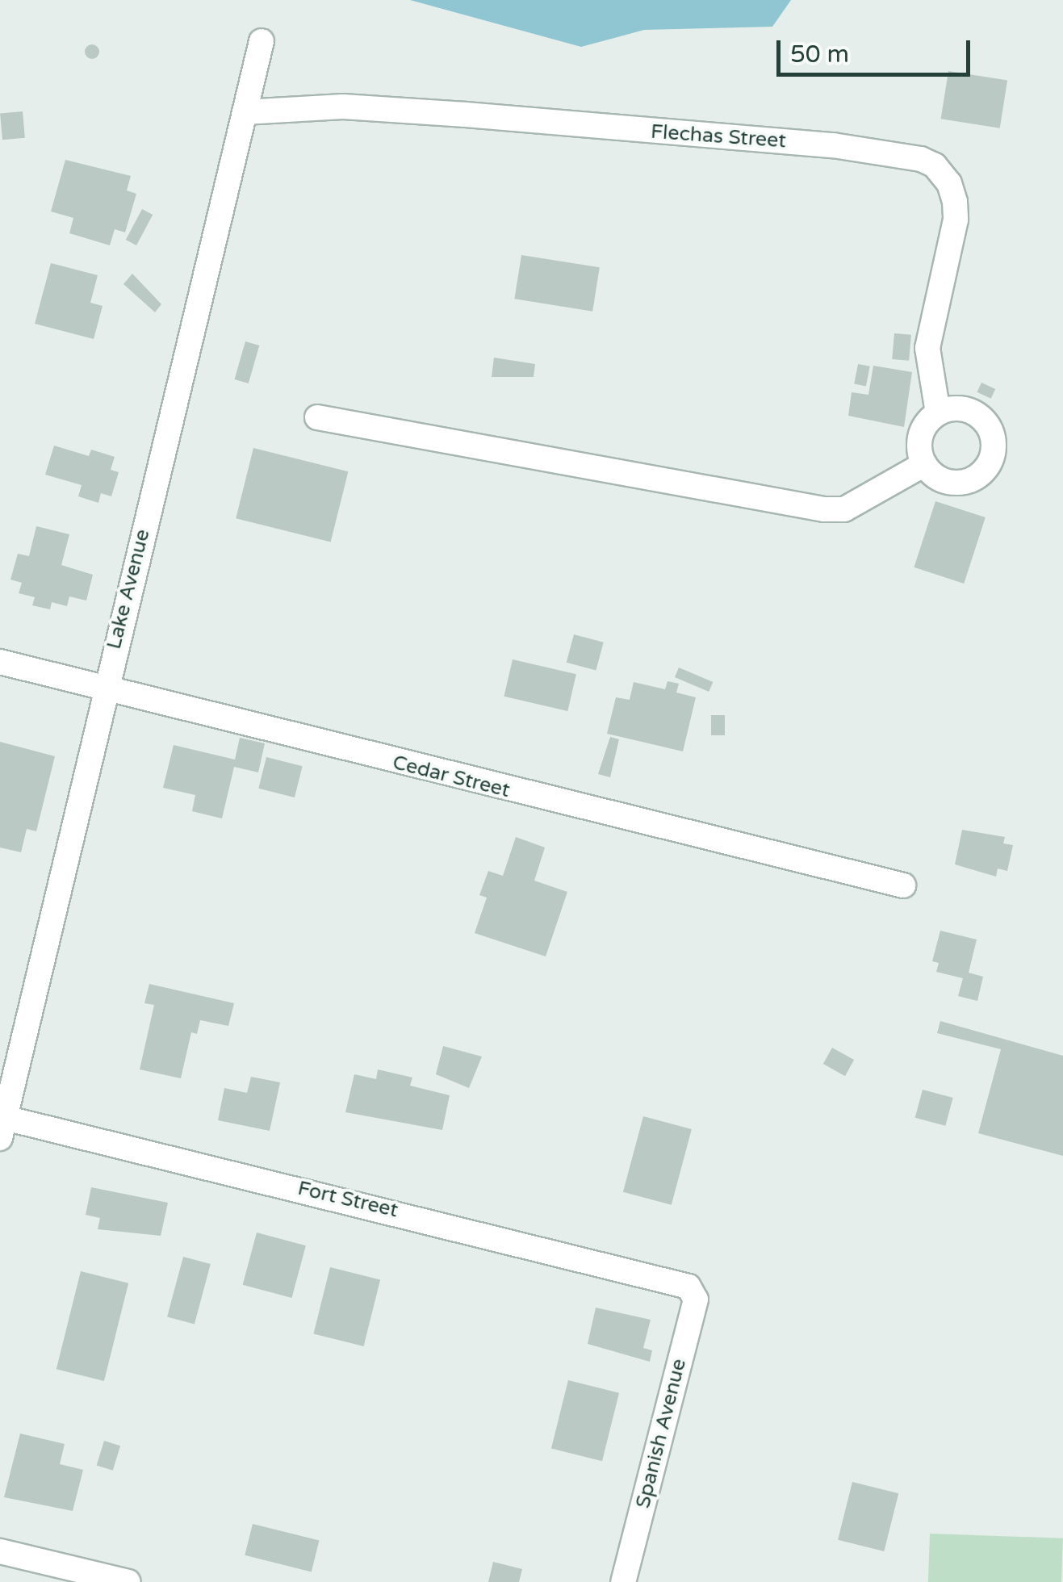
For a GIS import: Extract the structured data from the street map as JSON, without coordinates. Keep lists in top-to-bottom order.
{
  "streets": {
    "street": [
      "Flechas Street",
      "Lake Avenue",
      "Cedar Street",
      "Fort Street",
      "Spanish Avenue"
    ]
  },
  "crossings": [
    ["Flechas Street", "Lake Avenue"],
    ["Lake Avenue", "Cedar Street"],
    ["Lake Avenue", "Fort Street"],
    ["Fort Street", "Spanish Avenue"]
  ],
  "scale_bar": "50 m"
}
